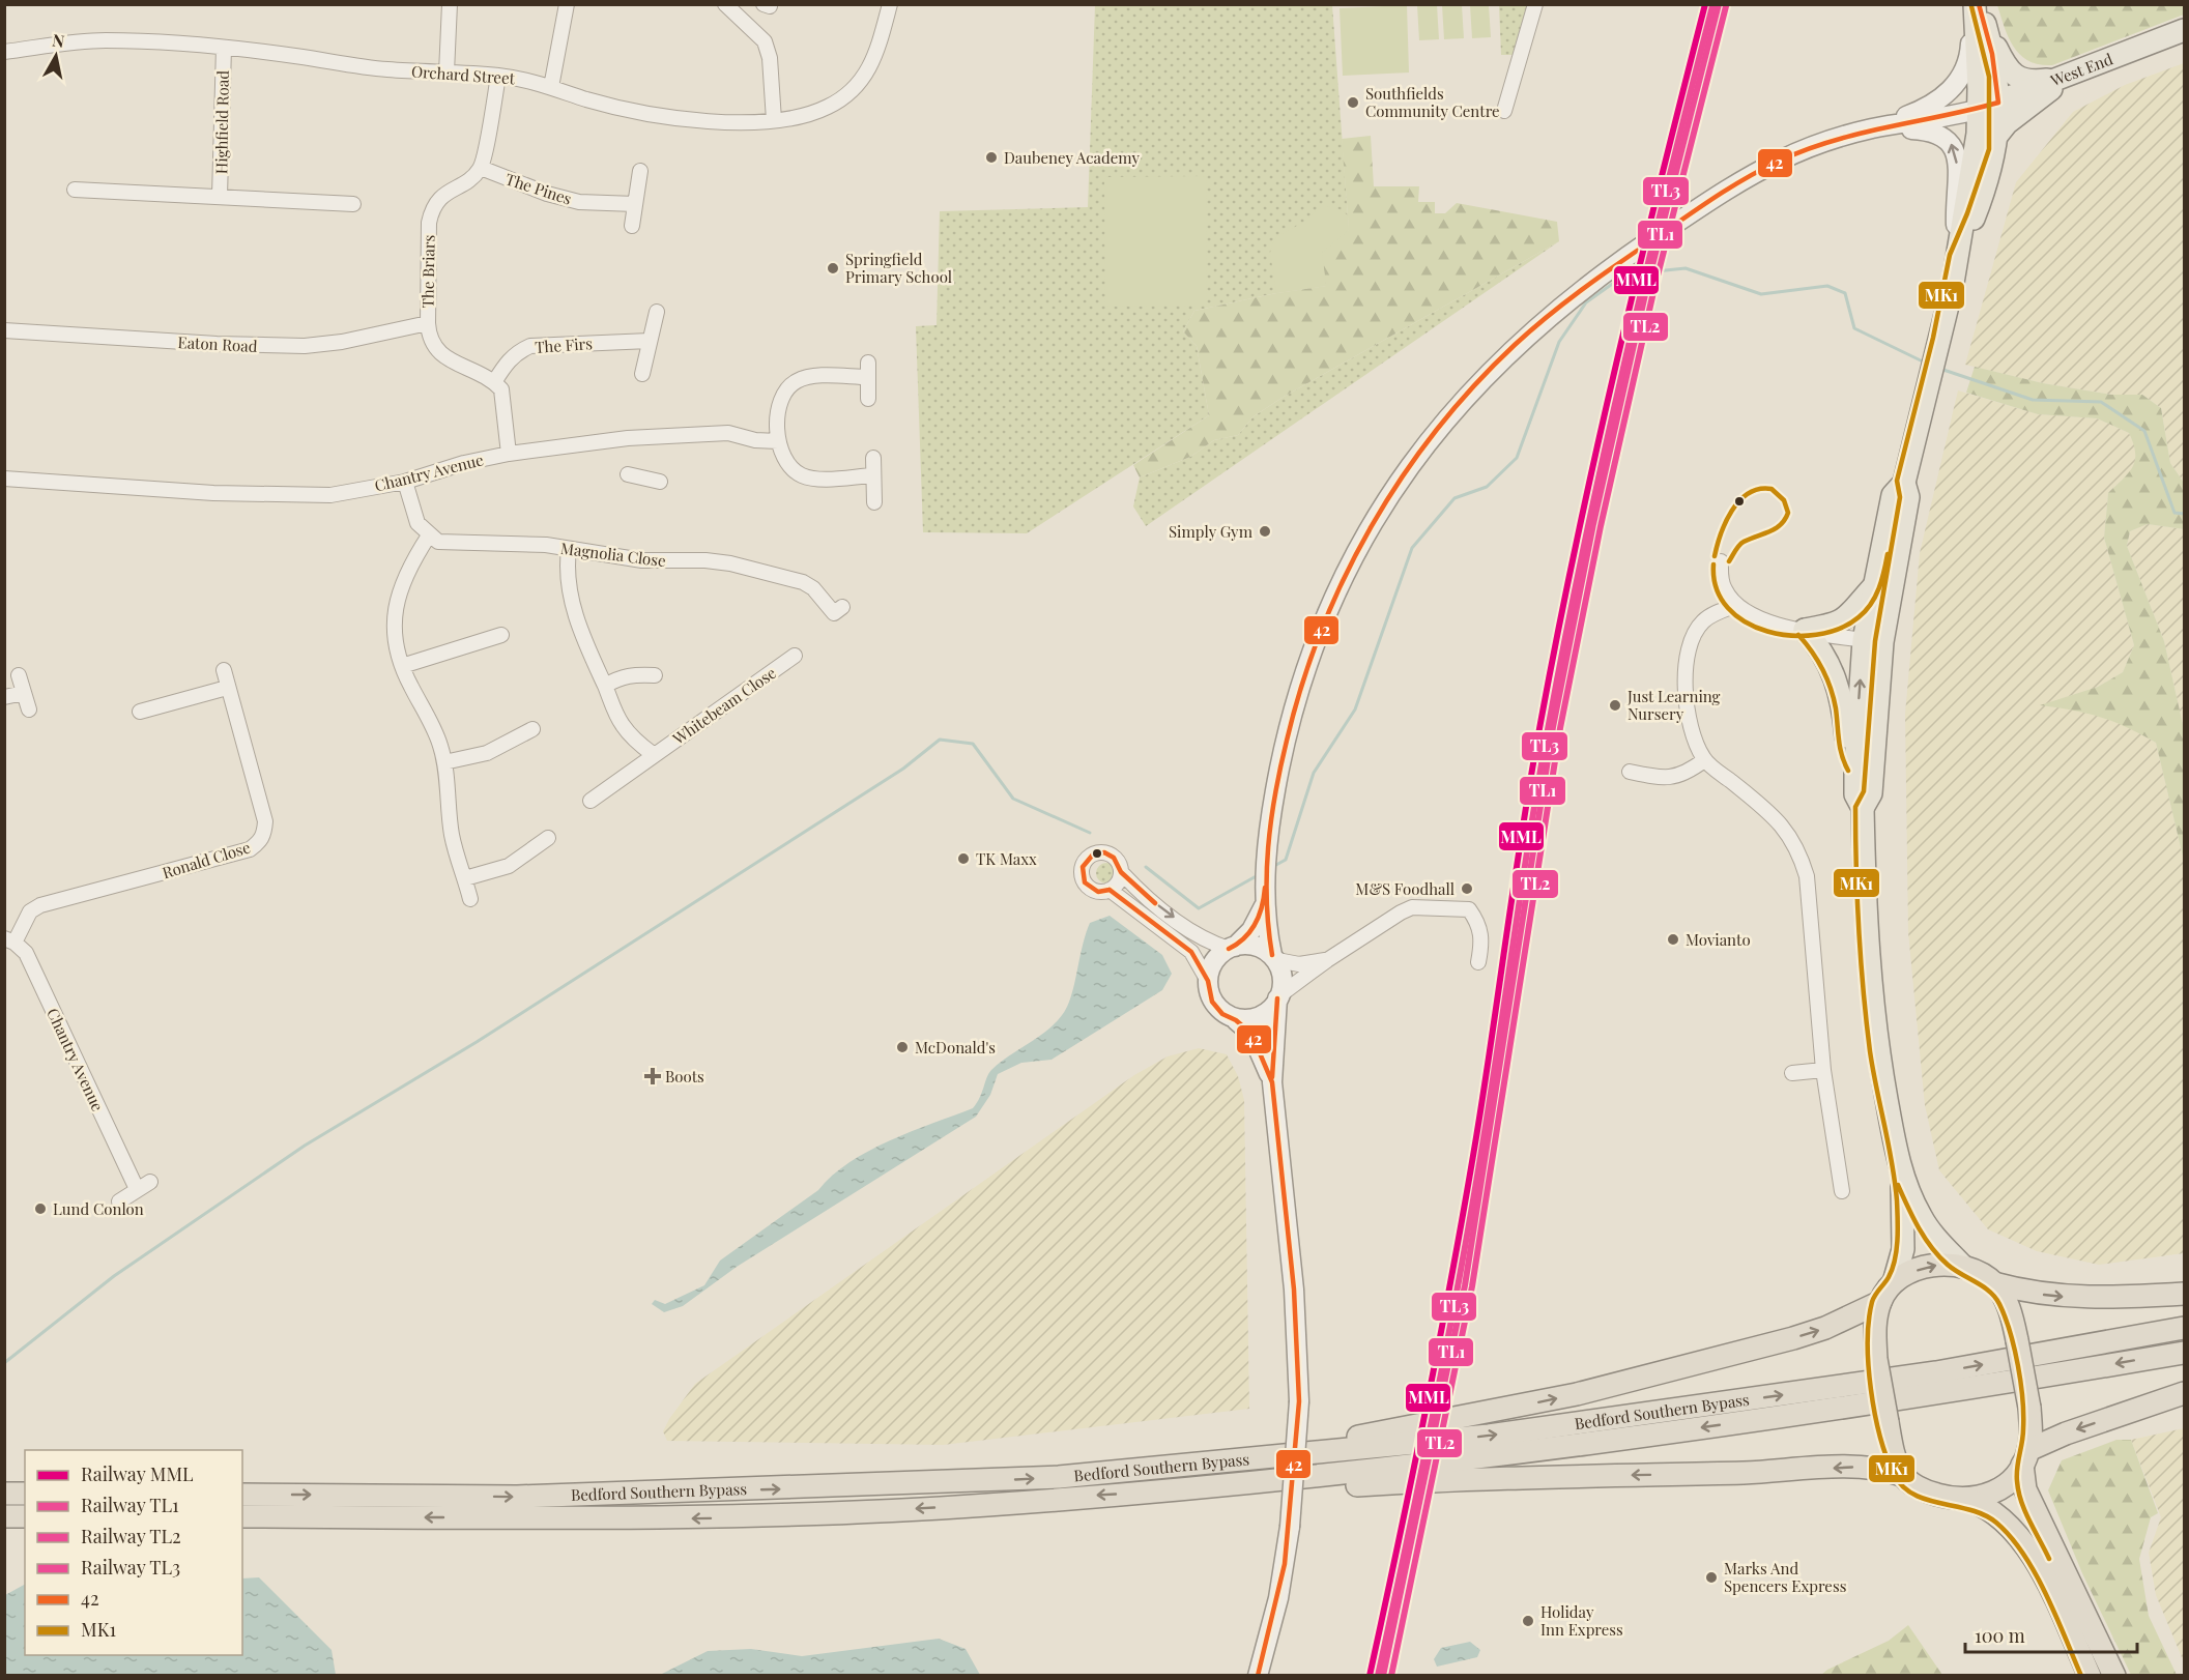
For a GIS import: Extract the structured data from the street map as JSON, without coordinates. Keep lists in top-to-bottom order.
{
  "streets": {
    "highway": ["Bedford Southern Bypass"],
    "main road": ["West End"],
    "street": [
      "Orchard Street",
      "Highfield Road",
      "The Pines",
      "The Briars",
      "Eaton Road",
      "The Firs",
      "Chantry Avenue",
      "Magnolia Close",
      "Whitebeam Close",
      "Ronald Close"
    ]
  },
  "crossings": [
    ["Orchard Street", "Highfield Road"],
    ["The Pines", "The Briars"],
    ["The Briars", "Eaton Road"],
    ["The Briars", "The Firs"],
    ["Chantry Avenue", "Ronald Close"]
  ],
  "places": {
    "other": [
      "Southfields Community Centre",
      "Daubeney Academy",
      "Springfield Primary School",
      "Simply Gym",
      "Just Learning Nursery",
      "TK Maxx",
      "M&S Foodhall",
      "Movianto",
      "McDonald's",
      "Lund Conlon",
      "Marks And Spencers Express",
      "Holiday Inn Express"
    ],
    "health": ["Boots"]
  },
  "lines": [
    "rail line MML",
    "rail line TL1",
    "transit line 42",
    "rail line TL2",
    "rail line TL3",
    "transit line MK1"
  ],
  "legend": [
    "Railway MML",
    "Railway TL1",
    "Railway TL2",
    "Railway TL3",
    "42",
    "MK1"
  ],
  "scale_bar": "100 m",
  "north": "top"
}
